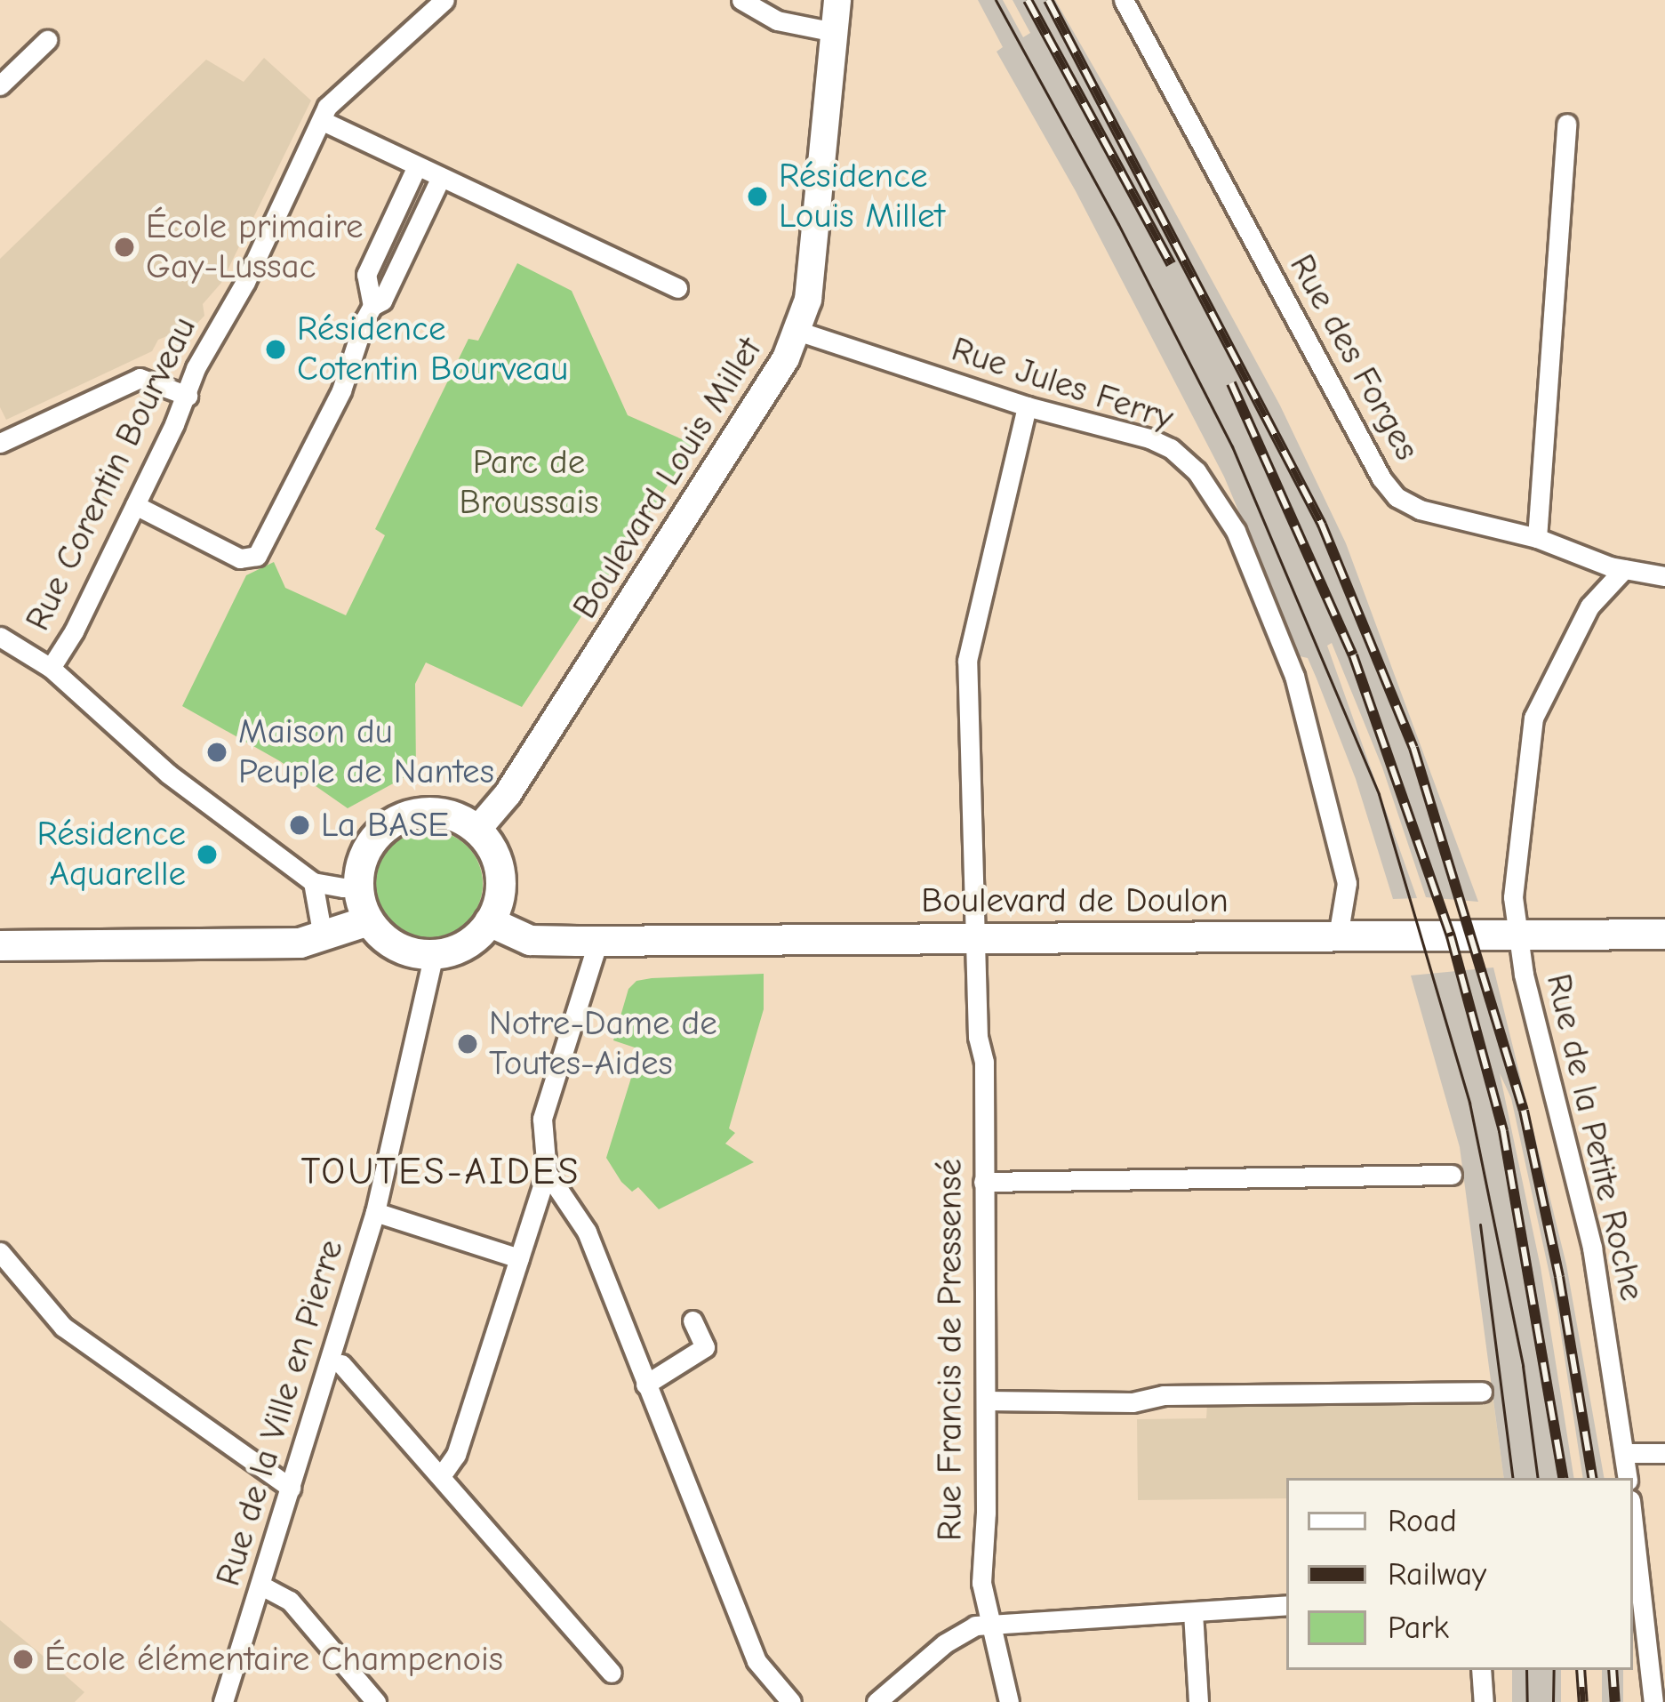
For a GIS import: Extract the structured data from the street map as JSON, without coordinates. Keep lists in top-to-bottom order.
{
  "streets": {
    "main road": ["Boulevard de Doulon"],
    "street": [
      "Rue des Forges",
      "Rue Jules Ferry",
      "Rue Corentin Bourveau",
      "Boulevard Louis Millet",
      "Rue de la Petite Roche",
      "Rue Francis de Pressensé",
      "Rue de la Ville en Pierre"
    ]
  },
  "crossings": [
    ["Rue des Forges", "Rue de la Petite Roche"],
    ["Rue Jules Ferry", "Boulevard Louis Millet"],
    ["Rue Jules Ferry", "Boulevard de Doulon"],
    ["Rue Jules Ferry", "Rue Francis de Pressensé"],
    ["Boulevard Louis Millet", "Boulevard de Doulon"],
    ["Boulevard Louis Millet", "Rue de la Ville en Pierre"],
    ["Boulevard de Doulon", "Rue de la Petite Roche"],
    ["Boulevard de Doulon", "Rue Francis de Pressensé"],
    ["Boulevard de Doulon", "Rue de la Ville en Pierre"]
  ],
  "districts": ["TOUTES-AIDES"],
  "parks": ["Parc de Broussais"],
  "places": [
    "Résidence Louis Millet",
    "École primaire Gay-Lussac",
    "Résidence Cotentin Bourveau",
    "Maison du Peuple de Nantes",
    "La BASE",
    "Résidence Aquarelle",
    "Notre-Dame de Toutes-Aides",
    "École élémentaire Champenois"
  ],
  "legend": ["Road", "Railway", "Park"]
}
